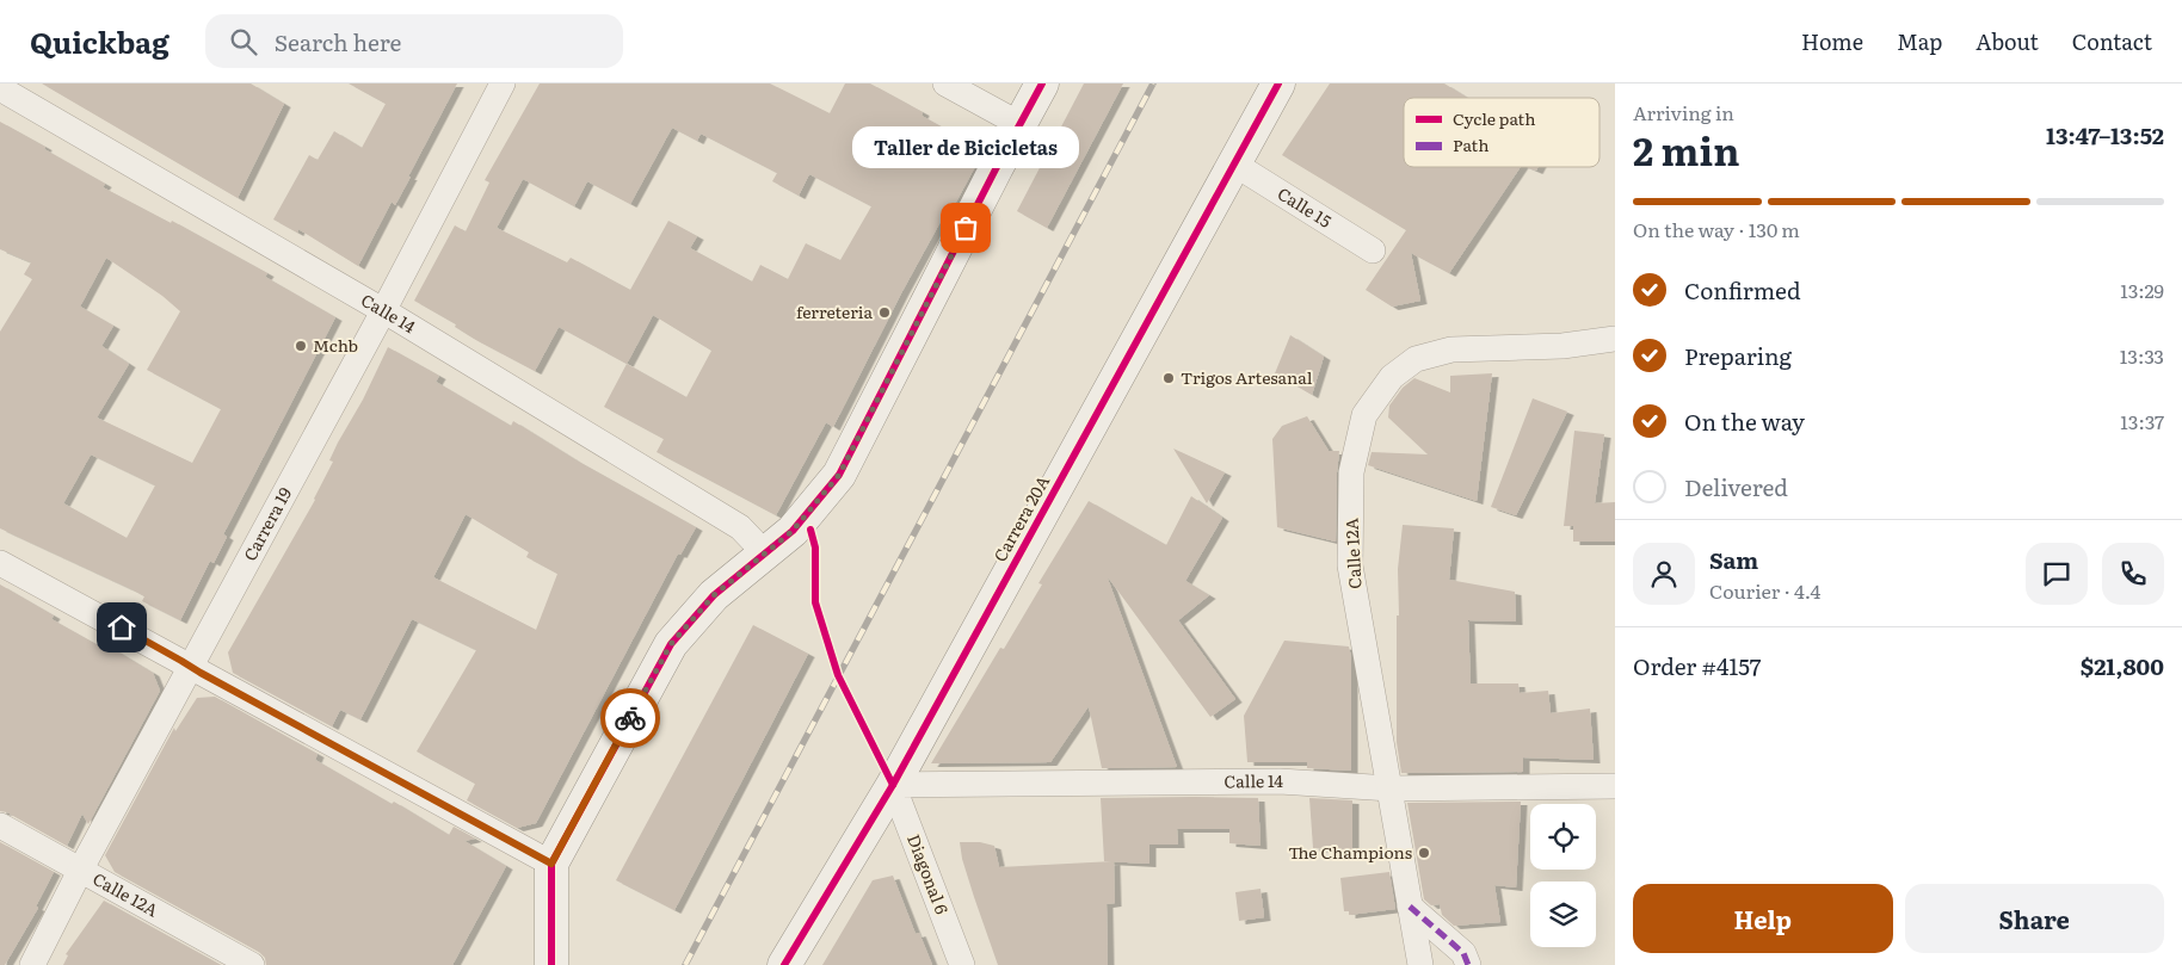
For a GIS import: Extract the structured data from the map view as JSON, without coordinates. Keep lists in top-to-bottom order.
{
  "streets": {
    "street": [
      "Calle 15",
      "Calle 14",
      "Carrera 20A",
      "Carrera 19",
      "Calle 12A",
      "Diagonal 6"
    ]
  },
  "crossings": [
    ["Calle 15", "Carrera 20A"],
    ["Calle 14", "Carrera 20A"],
    ["Calle 14", "Carrera 19"],
    ["Calle 14", "Calle 12A"],
    ["Calle 14", "Diagonal 6"],
    ["Carrera 20A", "Diagonal 6"],
    ["Carrera 19", "Calle 12A"]
  ],
  "places": [
    "Taller de Bicicletas",
    "ferreteria",
    "Mchb",
    "Trigos Artesanal",
    "The Champions"
  ],
  "legend": ["Cycle path", "Path"],
  "page": {
    "header": "Quickbag",
    "search": "Search here",
    "nav": [
      "Home",
      "Map",
      "About",
      "Contact"
    ],
    "heading": ["2 min", "Arriving in", "13:47–13:52"],
    "panel": [
      "Sam",
      "Courier · 4.4",
      "Order #4157",
      "$21,800"
    ],
    "bubble": "Taller de Bicicletas",
    "bar": "On the way · 130 m",
    "list": [
      ["Confirmed", "13:29"],
      ["Preparing", "13:33"],
      ["On the way", "13:37"],
      "Delivered"
    ],
    "buttons": ["Help", "Share"]
  }
}
